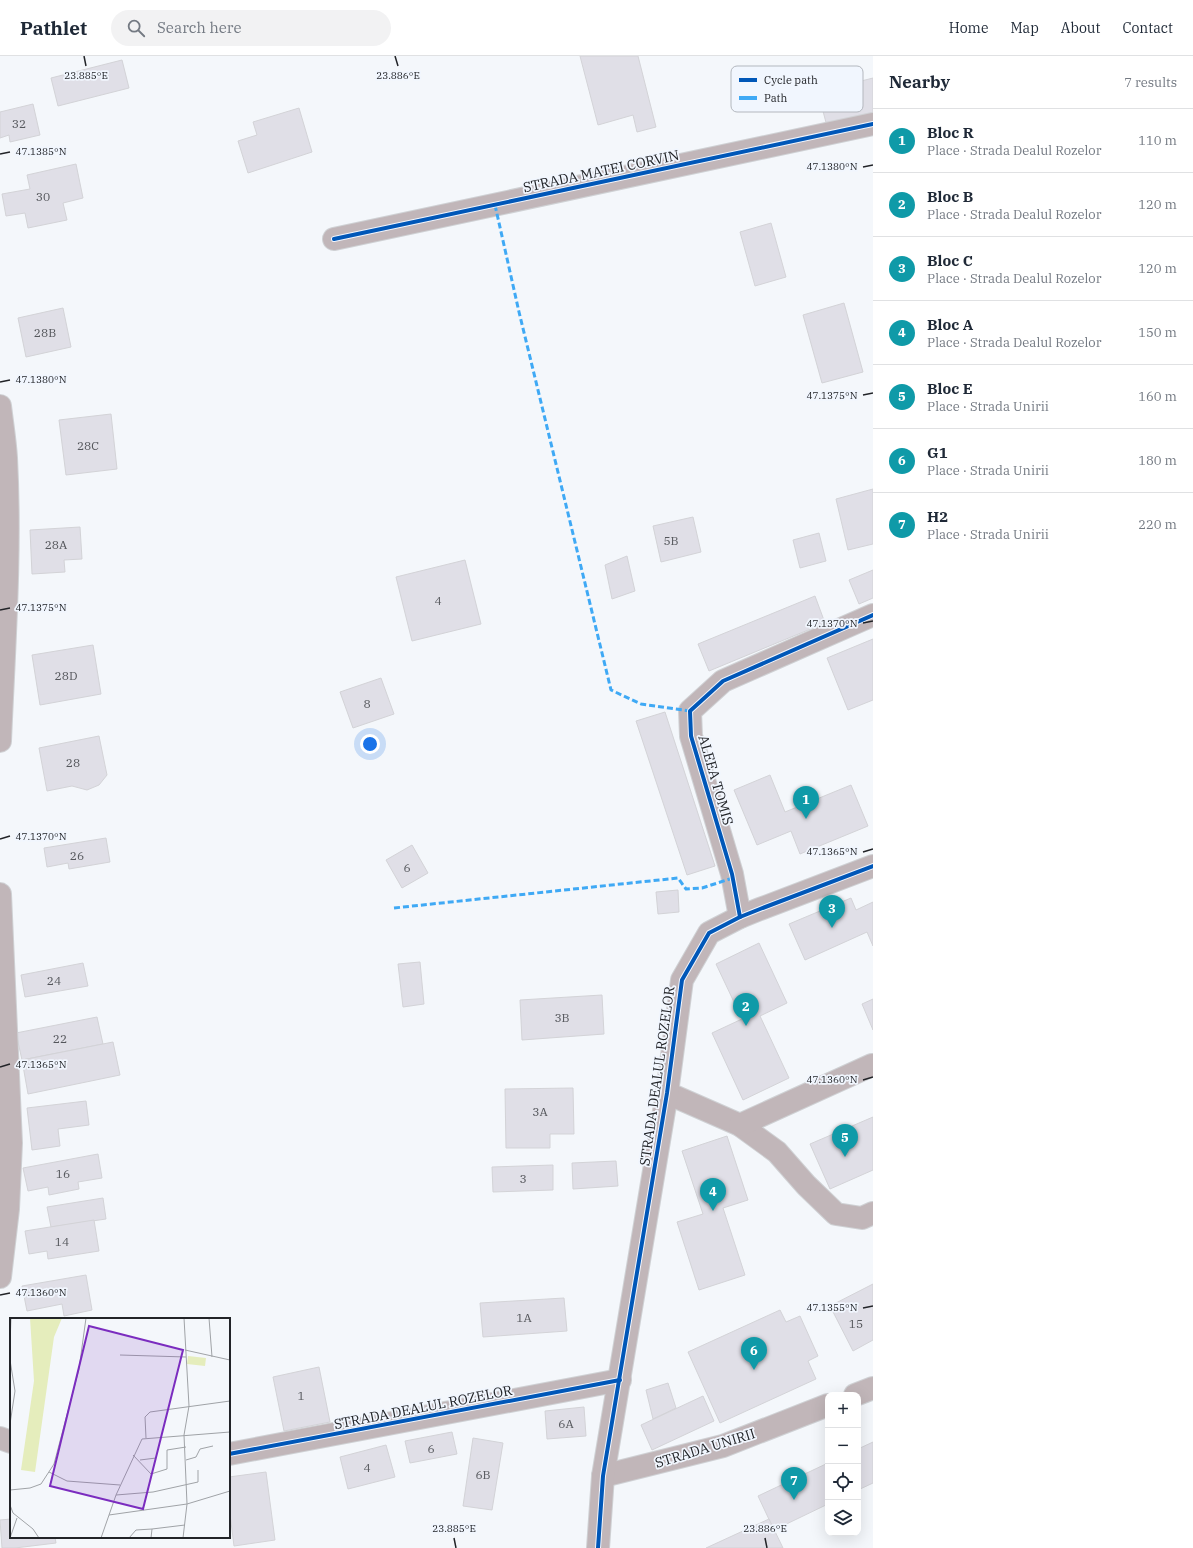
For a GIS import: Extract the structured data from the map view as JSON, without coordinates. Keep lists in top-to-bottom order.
{
  "streets": {
    "street": [
      "STRADA MATEI CORVIN",
      "ALEEA TOMIS",
      "STRADA DEALUL ROZELOR",
      "STRADA UNIRII"
    ]
  },
  "crossings": [
    ["ALEEA TOMIS", "STRADA DEALUL ROZELOR"],
    ["STRADA DEALUL ROZELOR", "STRADA UNIRII"]
  ],
  "house_numbers": [
    "32",
    "30",
    "28B",
    "28C",
    "5B",
    "28A",
    "4",
    "28D",
    "8",
    "28",
    "26",
    "6",
    "24",
    "3B",
    "22",
    "3A",
    "16",
    "3",
    "14",
    "1A",
    "15",
    "1",
    "6A",
    "6",
    "4",
    "6B"
  ],
  "legend": ["Cycle path", "Path"],
  "page": {
    "header": "Pathlet",
    "search": "Search here",
    "nav": [
      "Home",
      "Map",
      "About",
      "Contact"
    ],
    "heading": ["Nearby", "7 results"],
    "list": [
      {
        "mark": "1",
        "name": "Bloc R",
        "note": "Place · Strada Dealul Rozelor",
        "value": "110 m"
      },
      {
        "mark": "2",
        "name": "Bloc B",
        "note": "Place · Strada Dealul Rozelor",
        "value": "120 m"
      },
      {
        "mark": "3",
        "name": "Bloc C",
        "note": "Place · Strada Dealul Rozelor",
        "value": "120 m"
      },
      {
        "mark": "4",
        "name": "Bloc A",
        "note": "Place · Strada Dealul Rozelor",
        "value": "150 m"
      },
      {
        "mark": "5",
        "name": "Bloc E",
        "note": "Place · Strada Unirii",
        "value": "160 m"
      },
      {
        "mark": "6",
        "name": "G1",
        "note": "Place · Strada Unirii",
        "value": "180 m"
      },
      {
        "mark": "7",
        "name": "H2",
        "note": "Place · Strada Unirii",
        "value": "220 m"
      }
    ],
    "pins": [
      "1",
      "3",
      "2",
      "5",
      "4",
      "6",
      "7"
    ],
    "map_buttons": ["+", "−"]
  },
  "coordinates": [
    "23.885°E",
    "23.886°E",
    "47.1385°N",
    "47.1380°N",
    "47.1375°N",
    "47.1370°N",
    "47.1365°N",
    "47.1360°N",
    "47.1355°N"
  ]
}
